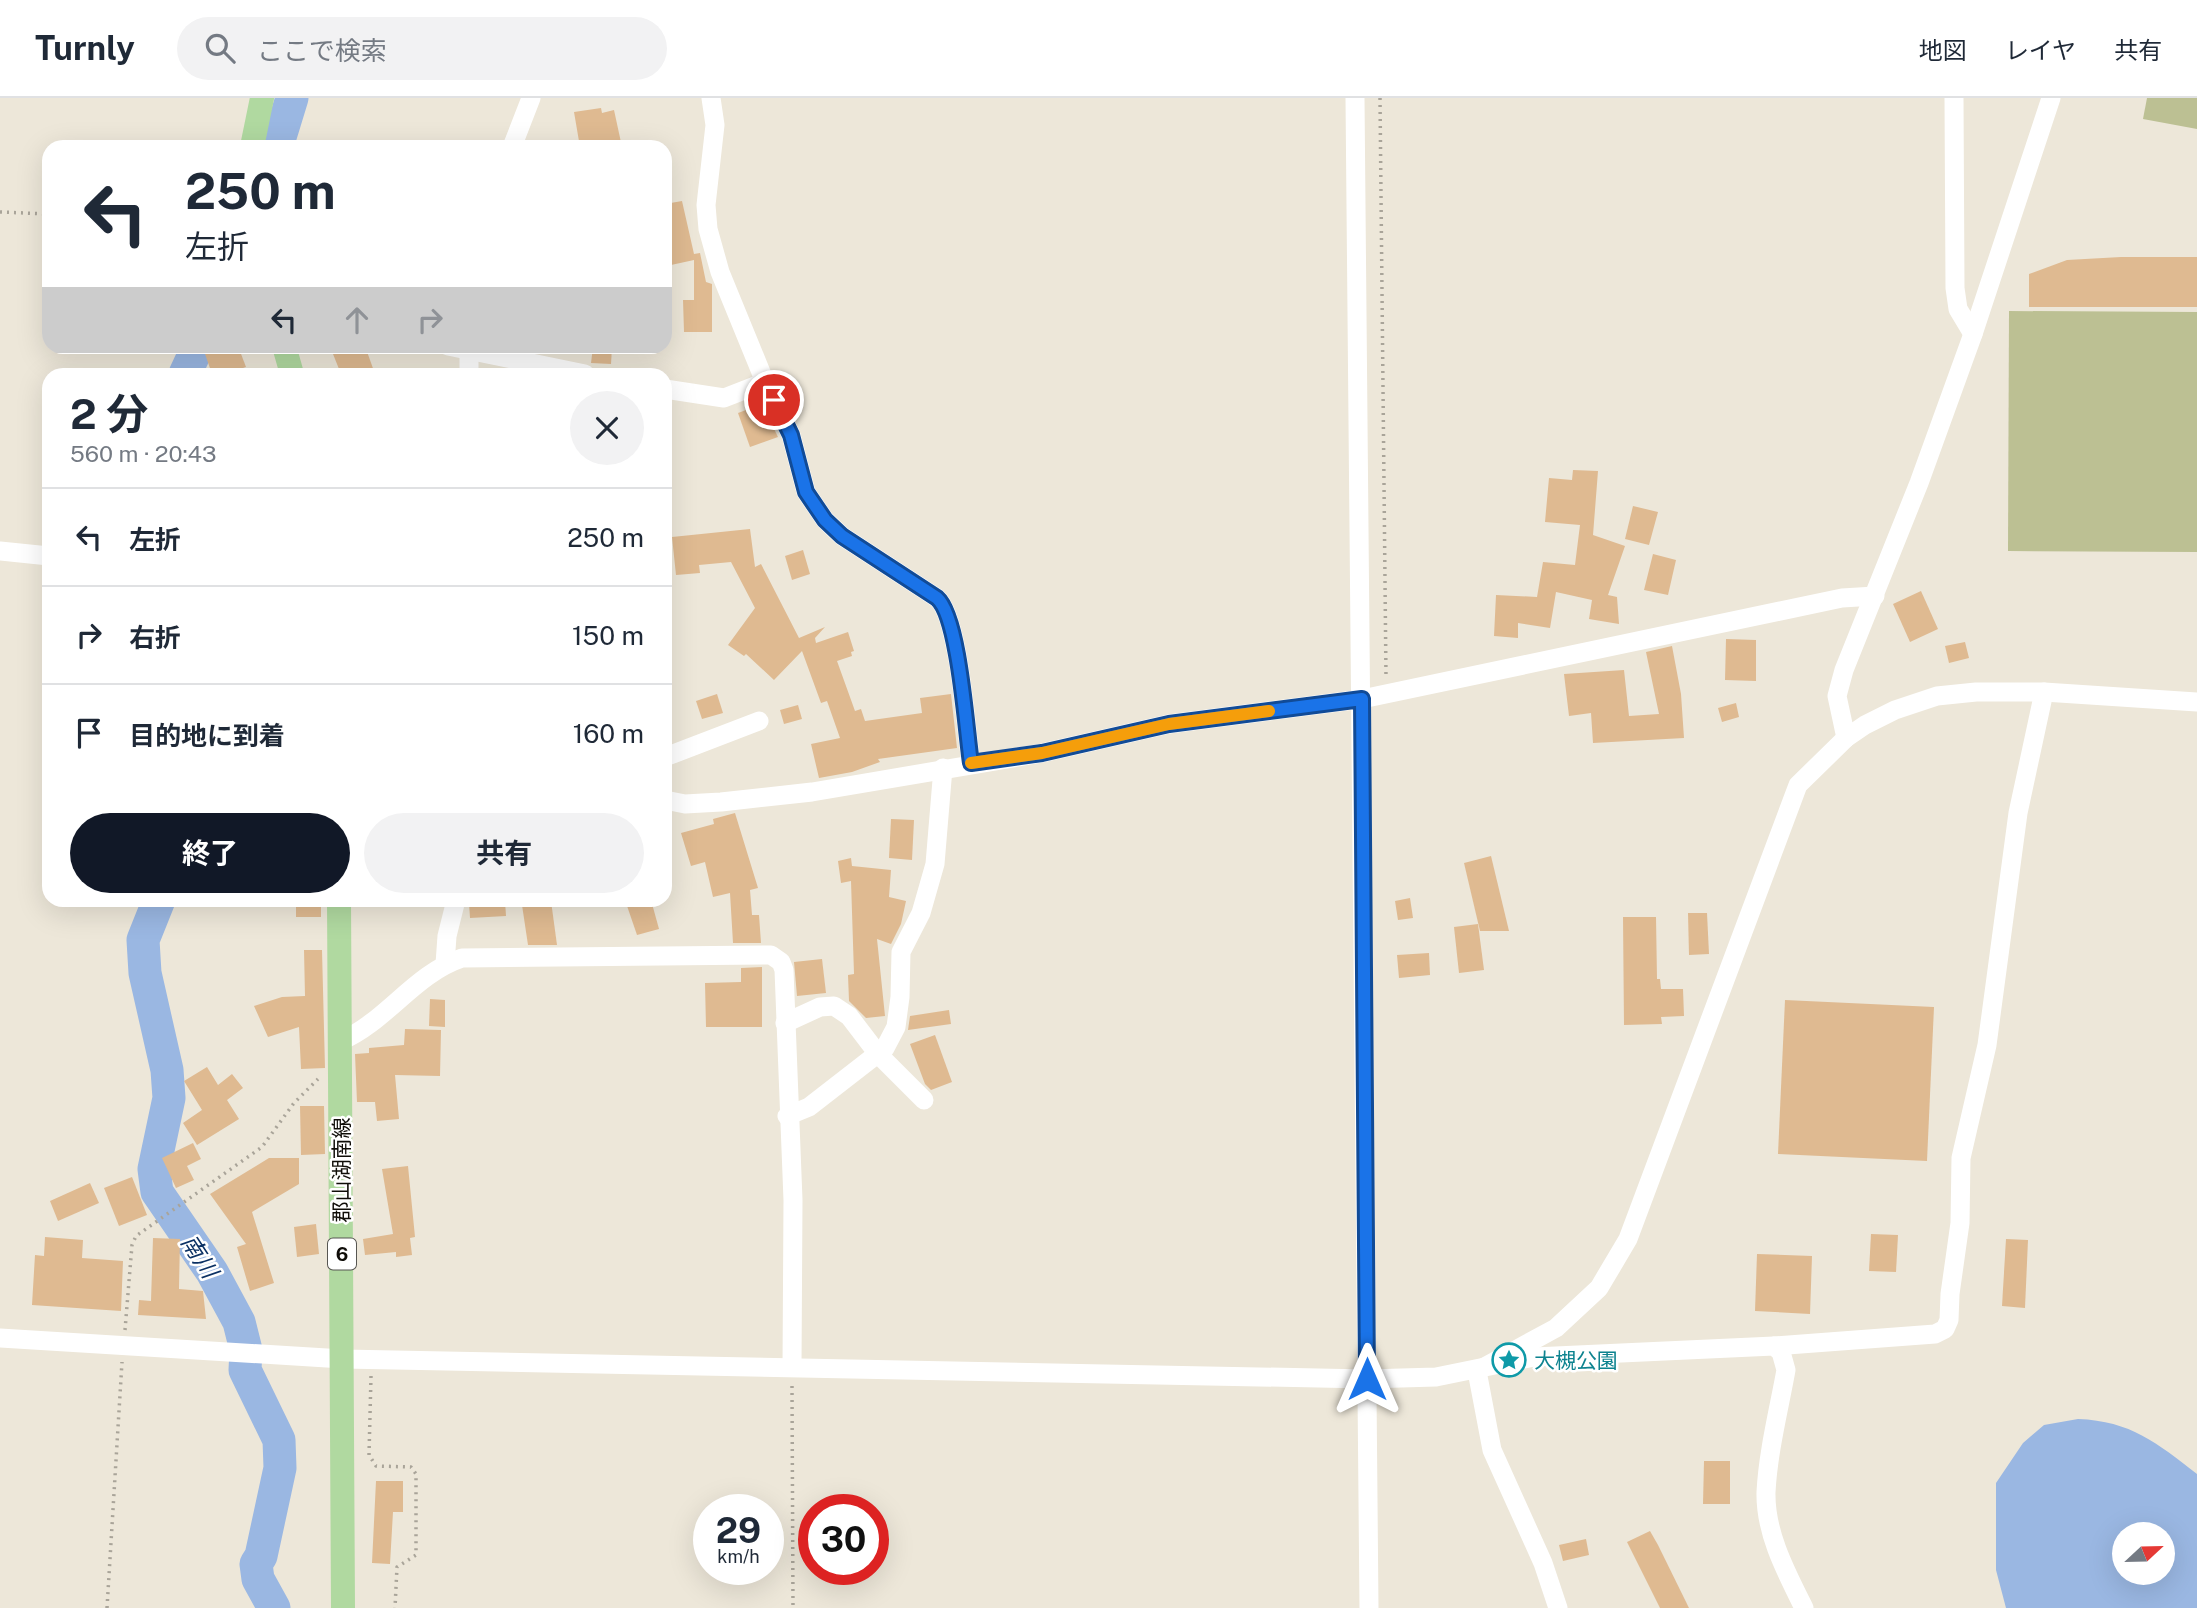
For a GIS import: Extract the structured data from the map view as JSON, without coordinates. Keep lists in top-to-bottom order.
{
  "streets": {
    "main road": ["郡山湖南線", "6"]
  },
  "water": ["南川"],
  "places": {
    "place": ["大槻公園"]
  },
  "north": "right",
  "page": {
    "header": "Turnly",
    "search": "ここで検索",
    "nav": ["地図", "レイヤ", "共有"],
    "turn": ["250 m", "左折"],
    "heading": ["2 分", "560 m · 20:43"],
    "list": [
      {
        "name": "左折",
        "value": "250 m"
      },
      {
        "name": "右折",
        "value": "150 m"
      },
      {
        "name": "目的地に到着",
        "value": "160 m"
      }
    ],
    "buttons": ["終了", "共有"],
    "speed": "29 km/h",
    "limit": "30"
  }
}
